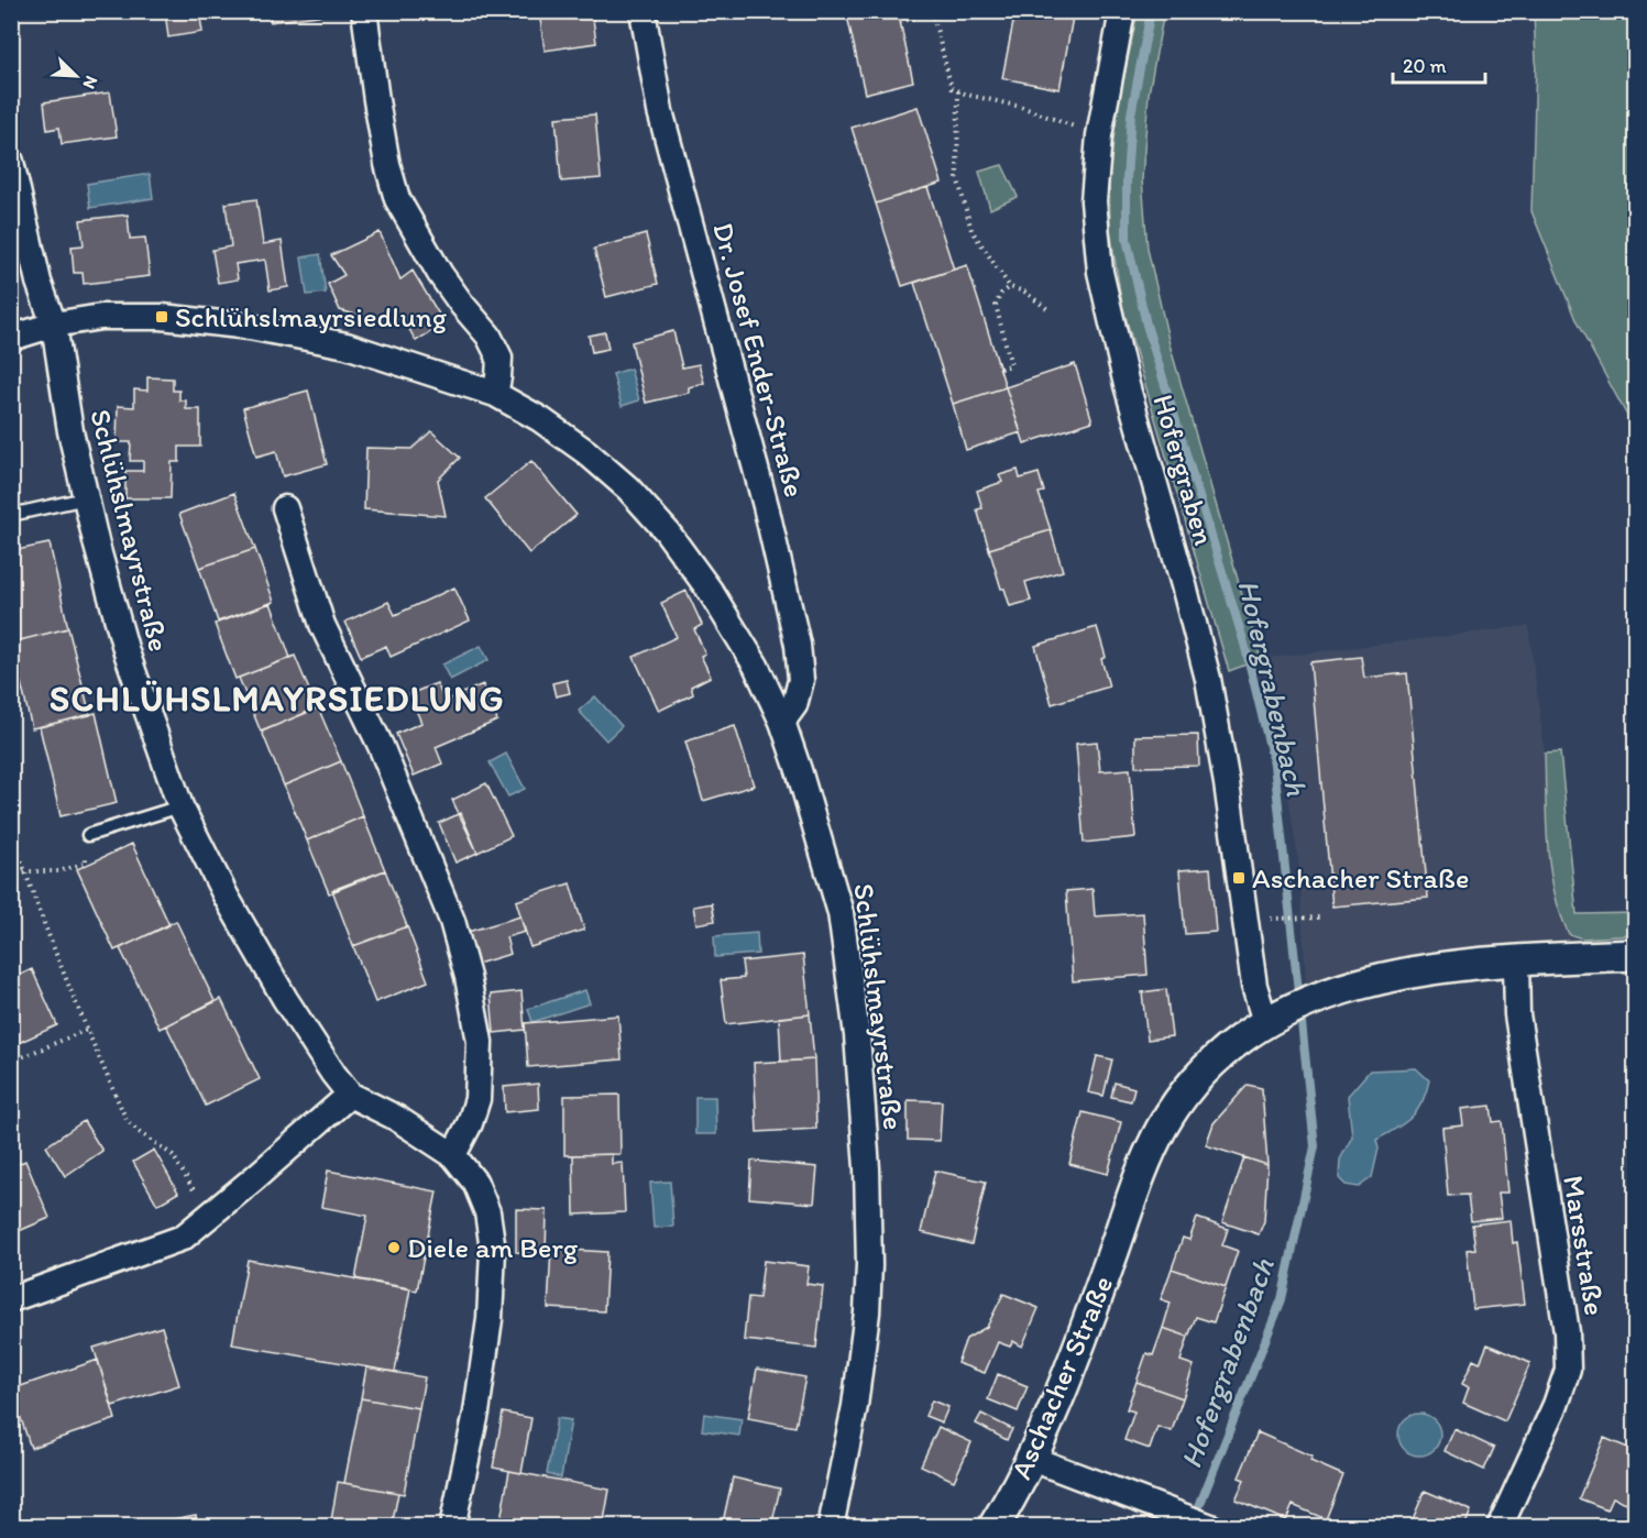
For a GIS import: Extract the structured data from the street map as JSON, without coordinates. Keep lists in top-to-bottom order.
{
  "streets": {
    "street": [
      "Dr. Josef Ender-Straße",
      "Hofergraben",
      "Schlühslmayrstraße",
      "Marsstraße",
      "Aschacher Straße"
    ]
  },
  "crossings": [
    ["Dr. Josef Ender-Straße", "Schlühslmayrstraße"],
    ["Hofergraben", "Aschacher Straße"],
    ["Marsstraße", "Aschacher Straße"]
  ],
  "districts": ["SCHLÜHSLMAYRSIEDLUNG"],
  "water": ["Hofergrabenbach"],
  "places": {
    "transit": ["Schlühslmayrsiedlung", "Aschacher Straße"],
    "other": ["Diele am Berg"]
  },
  "scale_bar": "20 m",
  "north": "bottom right"
}
